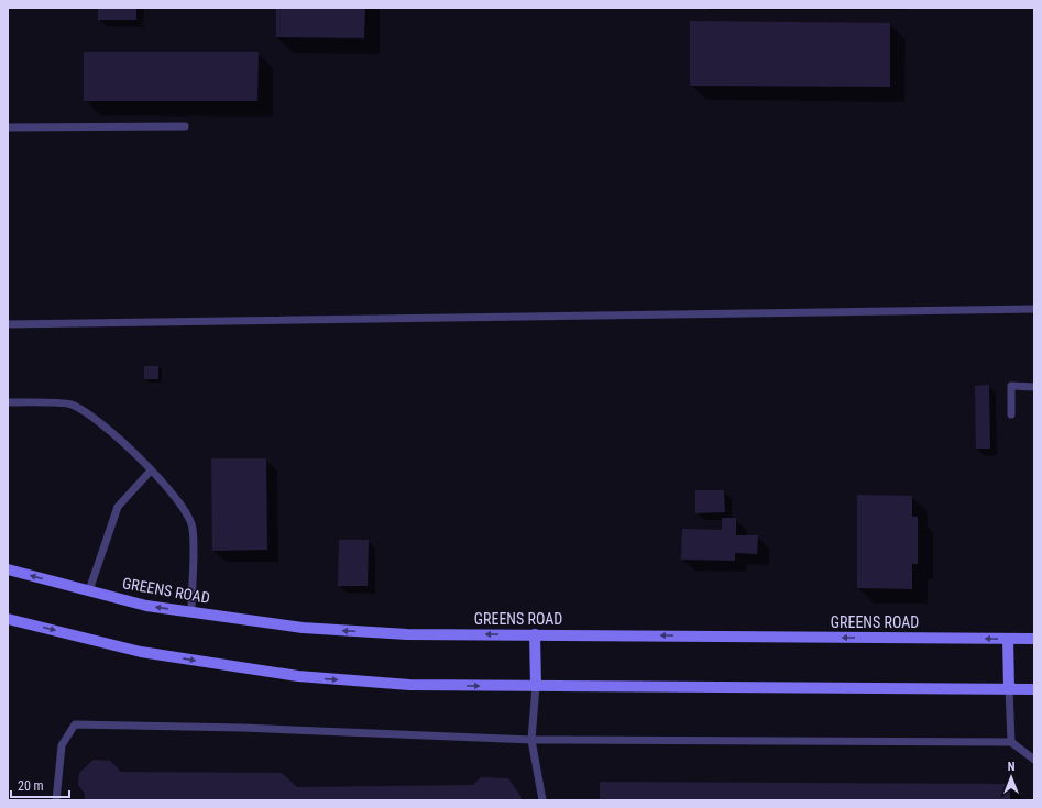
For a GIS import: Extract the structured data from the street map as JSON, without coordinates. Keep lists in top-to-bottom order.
{
  "streets": {
    "main road": ["GREENS ROAD"]
  },
  "scale_bar": "20 m",
  "north": "top"
}
